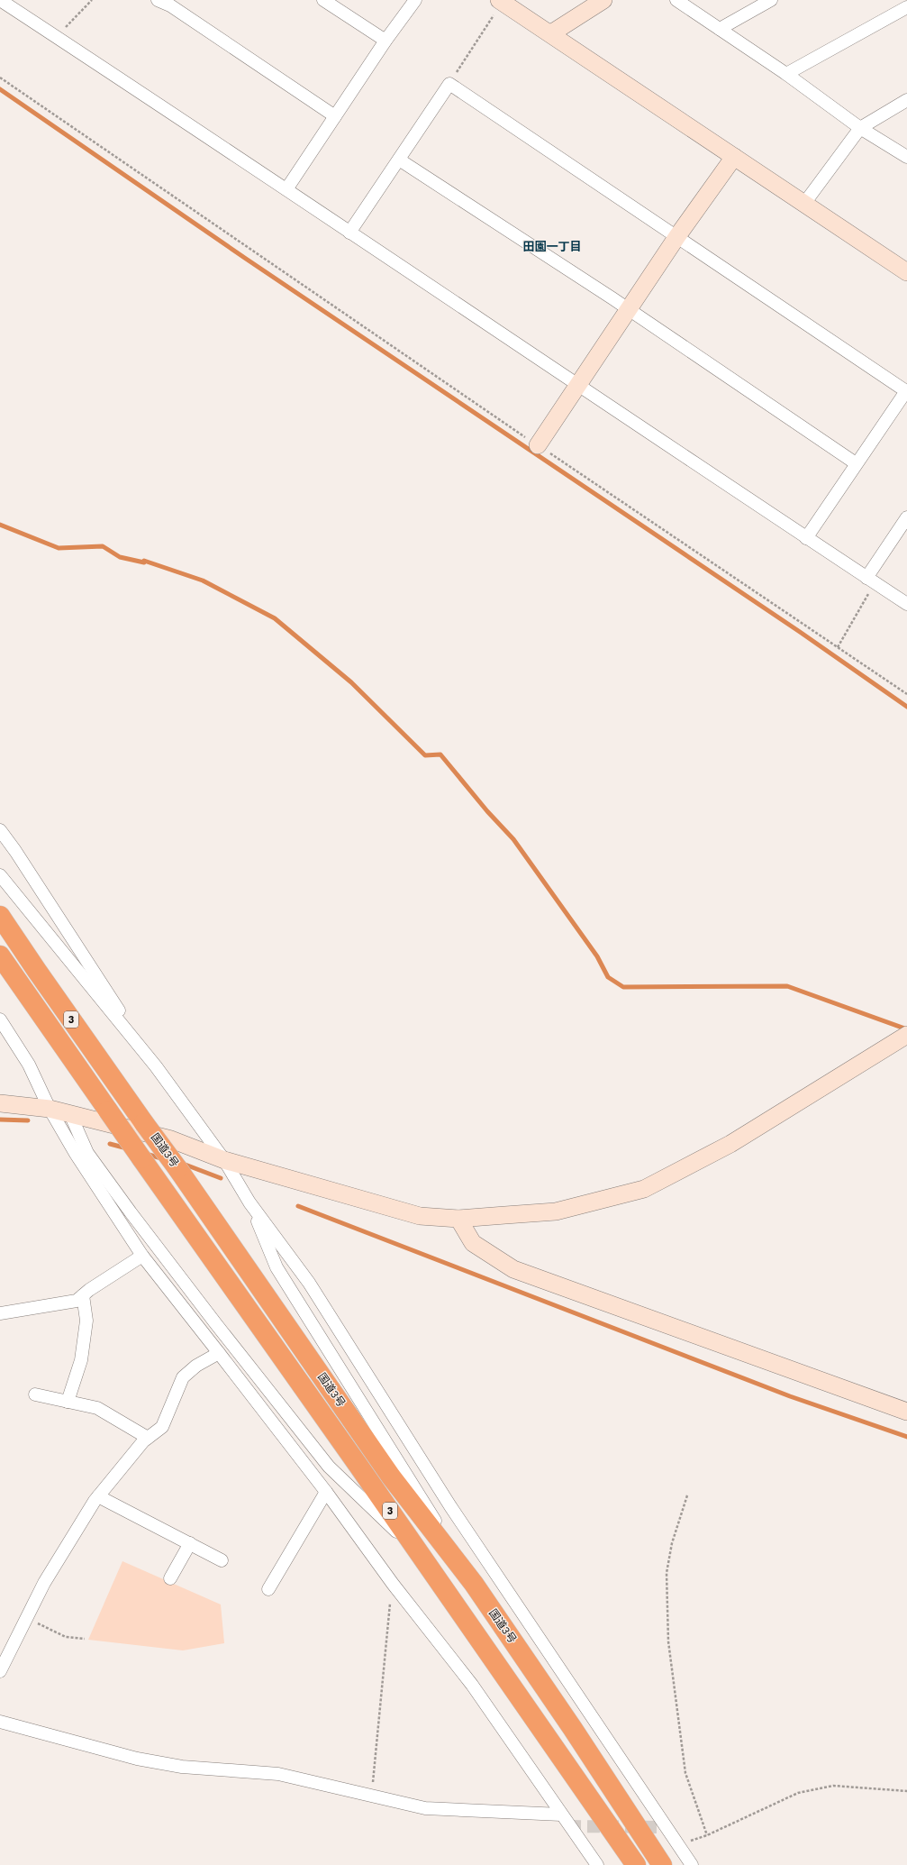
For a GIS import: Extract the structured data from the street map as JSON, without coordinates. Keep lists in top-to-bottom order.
{
  "streets": {
    "highway": ["3", "国道3号"]
  },
  "districts": ["田園一丁目"]
}
